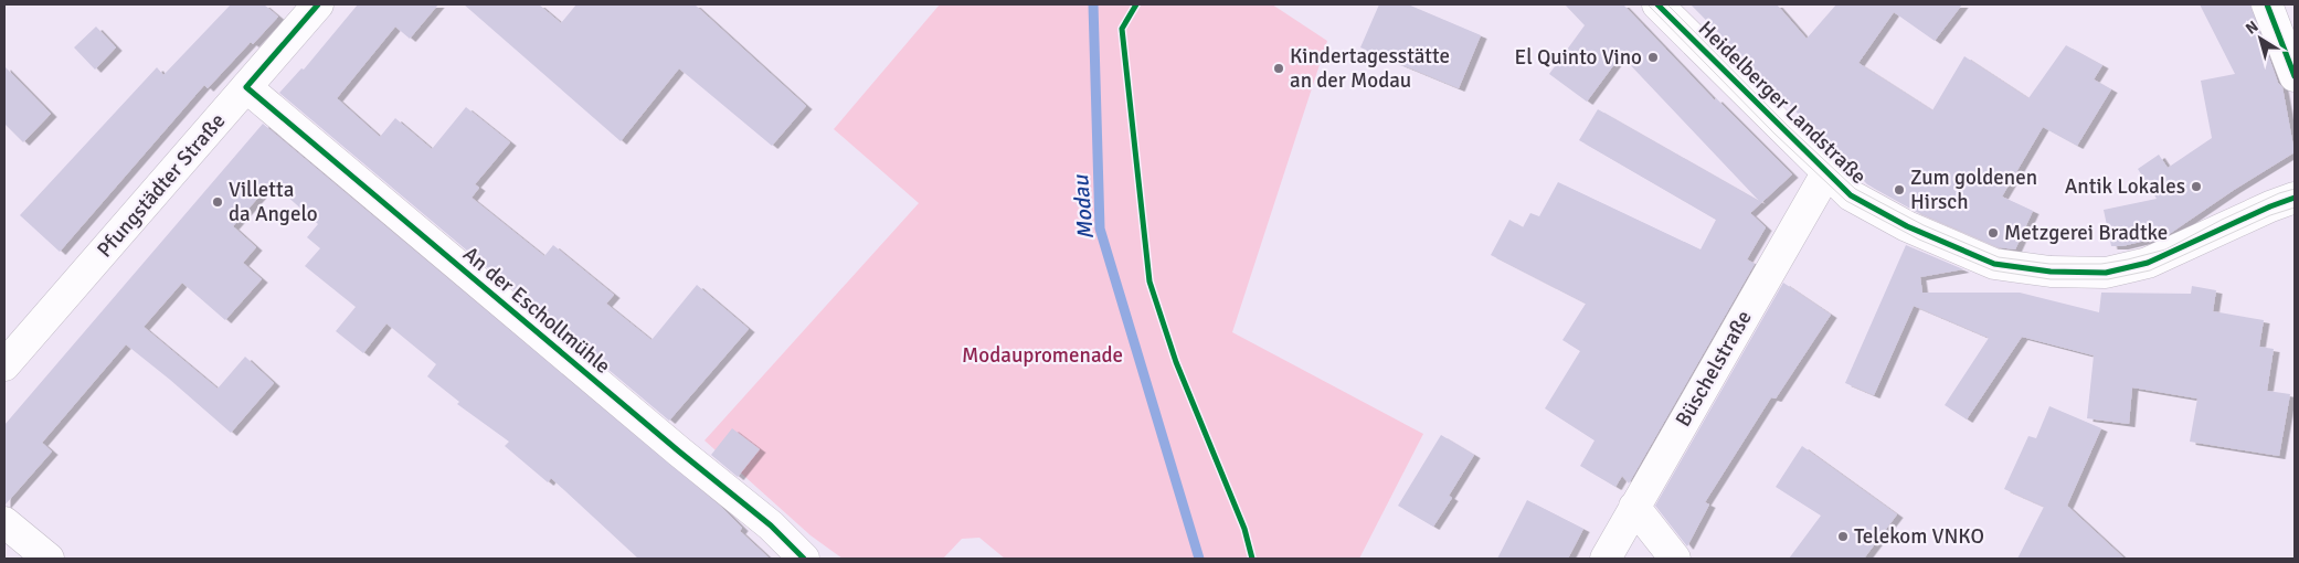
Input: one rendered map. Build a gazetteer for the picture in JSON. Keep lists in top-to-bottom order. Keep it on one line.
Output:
{"streets":{"street":["Heidelberger Landstraße","Pfungstädter Straße","An der Eschollmühle","Büschelstraße"]},"crossings":[["Heidelberger Landstraße","Büschelstraße"],["Pfungstädter Straße","An der Eschollmühle"]],"water":["Modau"],"parks":["Modaupromenade"],"places":["El Quinto Vino","Kindertagesstätte an der Modau","Antik Lokales","Zum goldenen Hirsch","Villetta da Angelo","Metzgerei Bradtke","Telekom VNKO"],"north":"top left"}
